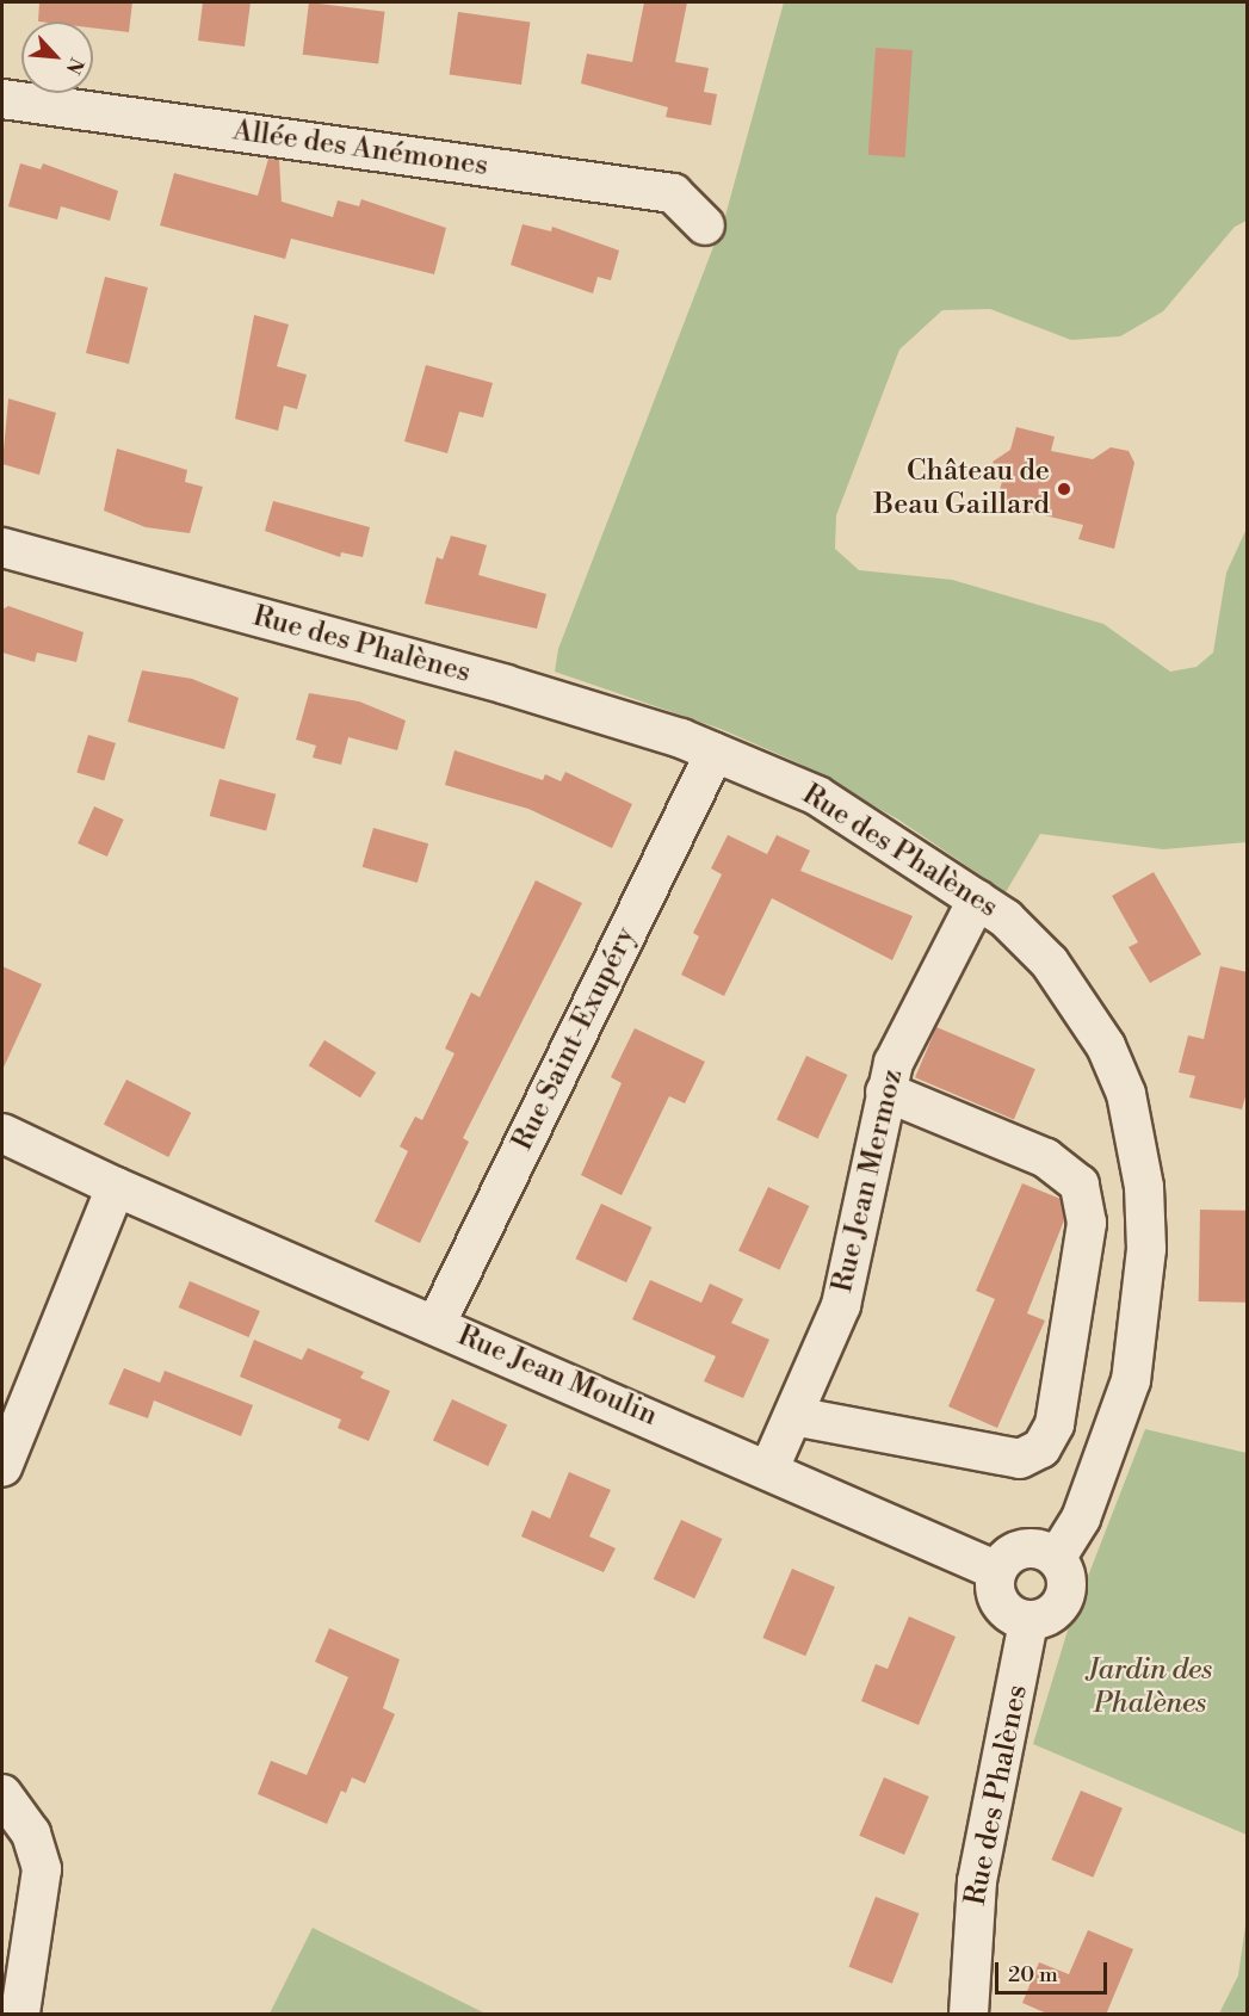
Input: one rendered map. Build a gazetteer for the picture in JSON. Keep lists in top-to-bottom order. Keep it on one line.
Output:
{"streets":{"street":["Allée des Anémones","Rue des Phalènes","Rue Saint-Exupéry","Rue Jean Mermoz","Rue Jean Moulin"]},"crossings":[["Rue des Phalènes","Rue Saint-Exupéry"],["Rue des Phalènes","Rue Jean Mermoz"],["Rue des Phalènes","Rue Jean Moulin"],["Rue Saint-Exupéry","Rue Jean Moulin"],["Rue Jean Mermoz","Rue Jean Moulin"]],"parks":["Jardin des Phalènes"],"places":["Château de Beau Gaillard"],"scale_bar":"20 m","north":"bottom right"}
